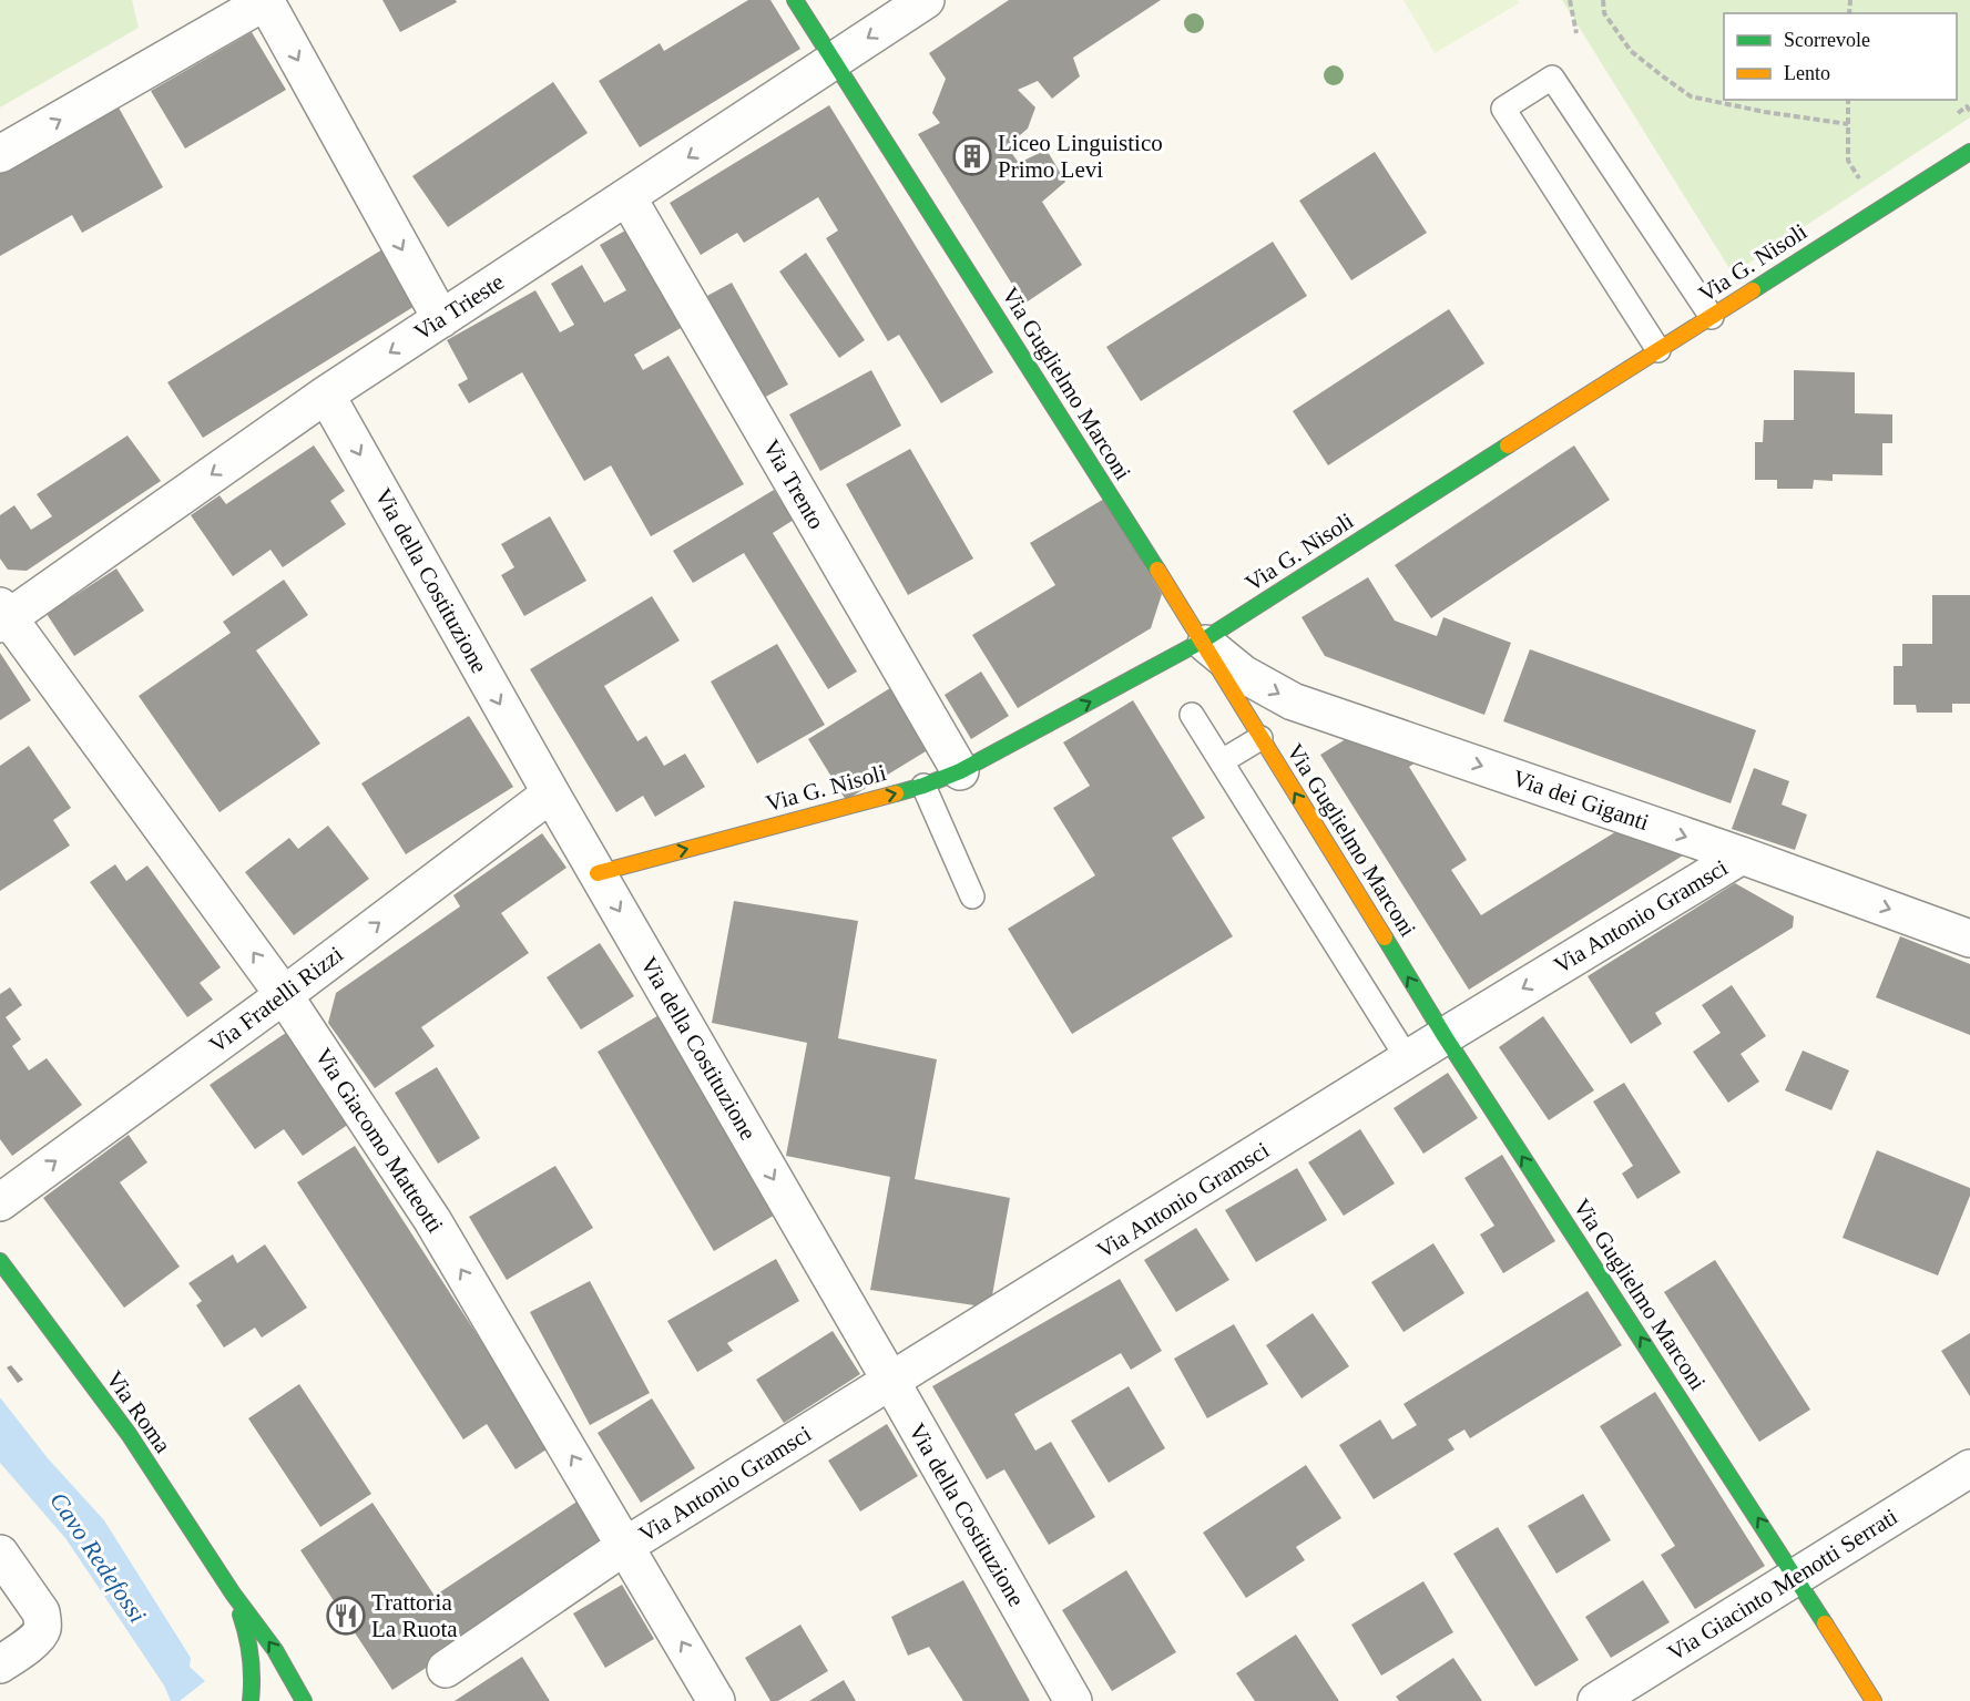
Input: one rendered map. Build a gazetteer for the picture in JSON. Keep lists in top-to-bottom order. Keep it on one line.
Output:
{"streets":{"street":["Via G. Nisoli","Via Trieste","Via Guglielmo Marconi","Via Trento","Via della Costituzione","Via dei Giganti","Via Antonio Gramsci","Via Fratelli Rizzi","Via Giacomo Matteotti","Via Roma","Via Giacinto Menotti Serrati"]},"crossings":[["Via G. Nisoli","Via Guglielmo Marconi"],["Via G. Nisoli","Via Trento"],["Via G. Nisoli","Via della Costituzione"],["Via G. Nisoli","Via dei Giganti"],["Via Trieste","Via Guglielmo Marconi"],["Via Trieste","Via Trento"],["Via Trieste","Via della Costituzione"],["Via Trieste","Via Giacomo Matteotti"],["Via Guglielmo Marconi","Via dei Giganti"],["Via Guglielmo Marconi","Via Antonio Gramsci"],["Via Guglielmo Marconi","Via Giacinto Menotti Serrati"],["Via della Costituzione","Via Antonio Gramsci"],["Via della Costituzione","Via Fratelli Rizzi"],["Via dei Giganti","Via Antonio Gramsci"],["Via Antonio Gramsci","Via Giacomo Matteotti"],["Via Fratelli Rizzi","Via Giacomo Matteotti"]],"one_way":["Via G. Nisoli","Via Trieste","Via Guglielmo Marconi","Via della Costituzione","Via dei Giganti","Via Fratelli Rizzi","Via Giacomo Matteotti"],"water":["Cavo Redefossi"],"places":{"building":["Liceo Linguistico Primo Levi"],"restaurant":["Trattoria La Ruota"]},"legend":["Scorrevole","Lento"]}
